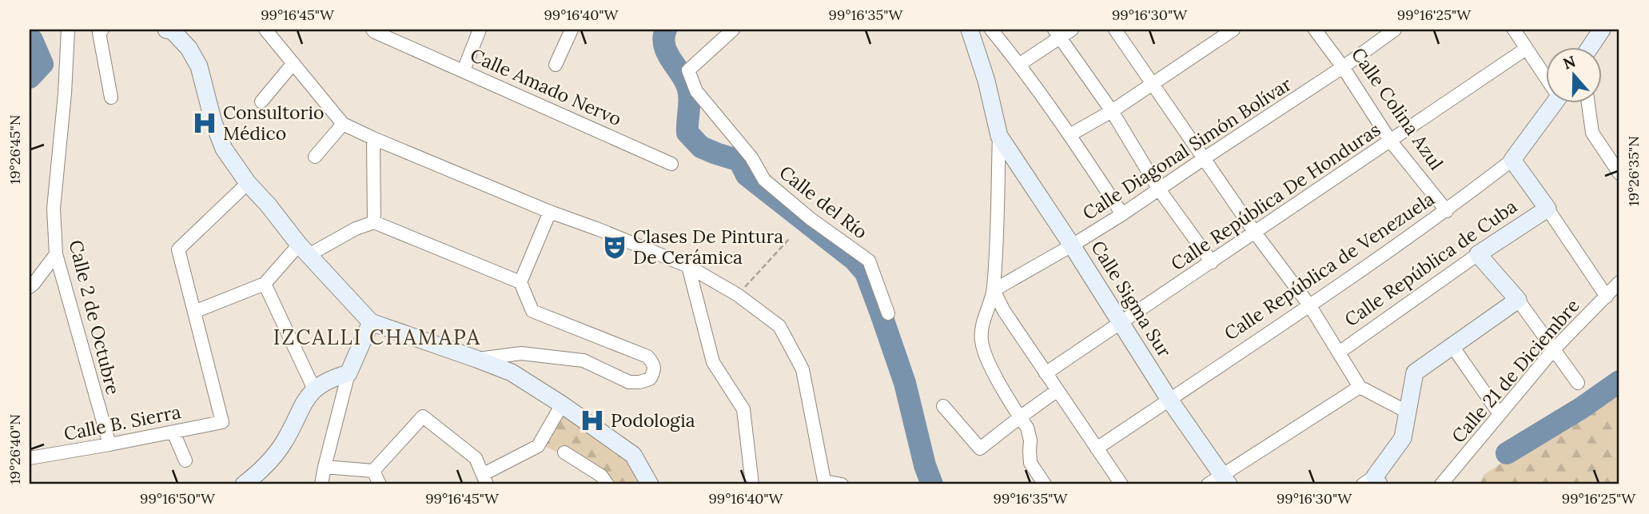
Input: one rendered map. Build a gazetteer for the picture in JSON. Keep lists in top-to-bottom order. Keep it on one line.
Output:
{"streets":{"main road":["Calle República de Cuba","Calle República de Venezuela","Calle Sigma Sur"],"street":["Calle Amado Nervo","Calle Colina Azul","Calle Diagonal Simón Bolívar","Calle República De Honduras","Calle del Río","Calle 2 de Octubre","Calle 21 de Diciembre","Calle B. Sierra"]},"crossings":[["Calle Colina Azul","Calle Diagonal Simón Bolívar"],["Calle Colina Azul","Calle República De Honduras"],["Calle Colina Azul","Calle República de Venezuela"],["Calle Diagonal Simón Bolívar","Calle Sigma Sur"],["Calle República De Honduras","Calle Sigma Sur"],["Calle República de Venezuela","Calle Sigma Sur"],["Calle 2 de Octubre","Calle B. Sierra"]],"districts":["IZCALLI CHAMAPA"],"places":{"hospital":["Consultorio Médico","Podologia"],"theatre":["Clases De Pintura De Cerámica"]},"north":"top","coordinates":["99°16'45\"W","99°16'40\"W","99°16'35\"W","99°16'30\"W","99°16'25\"W","19°26'45\"N","19°26'35\"N","19°26'40\"N","99°16'50\"W"]}
